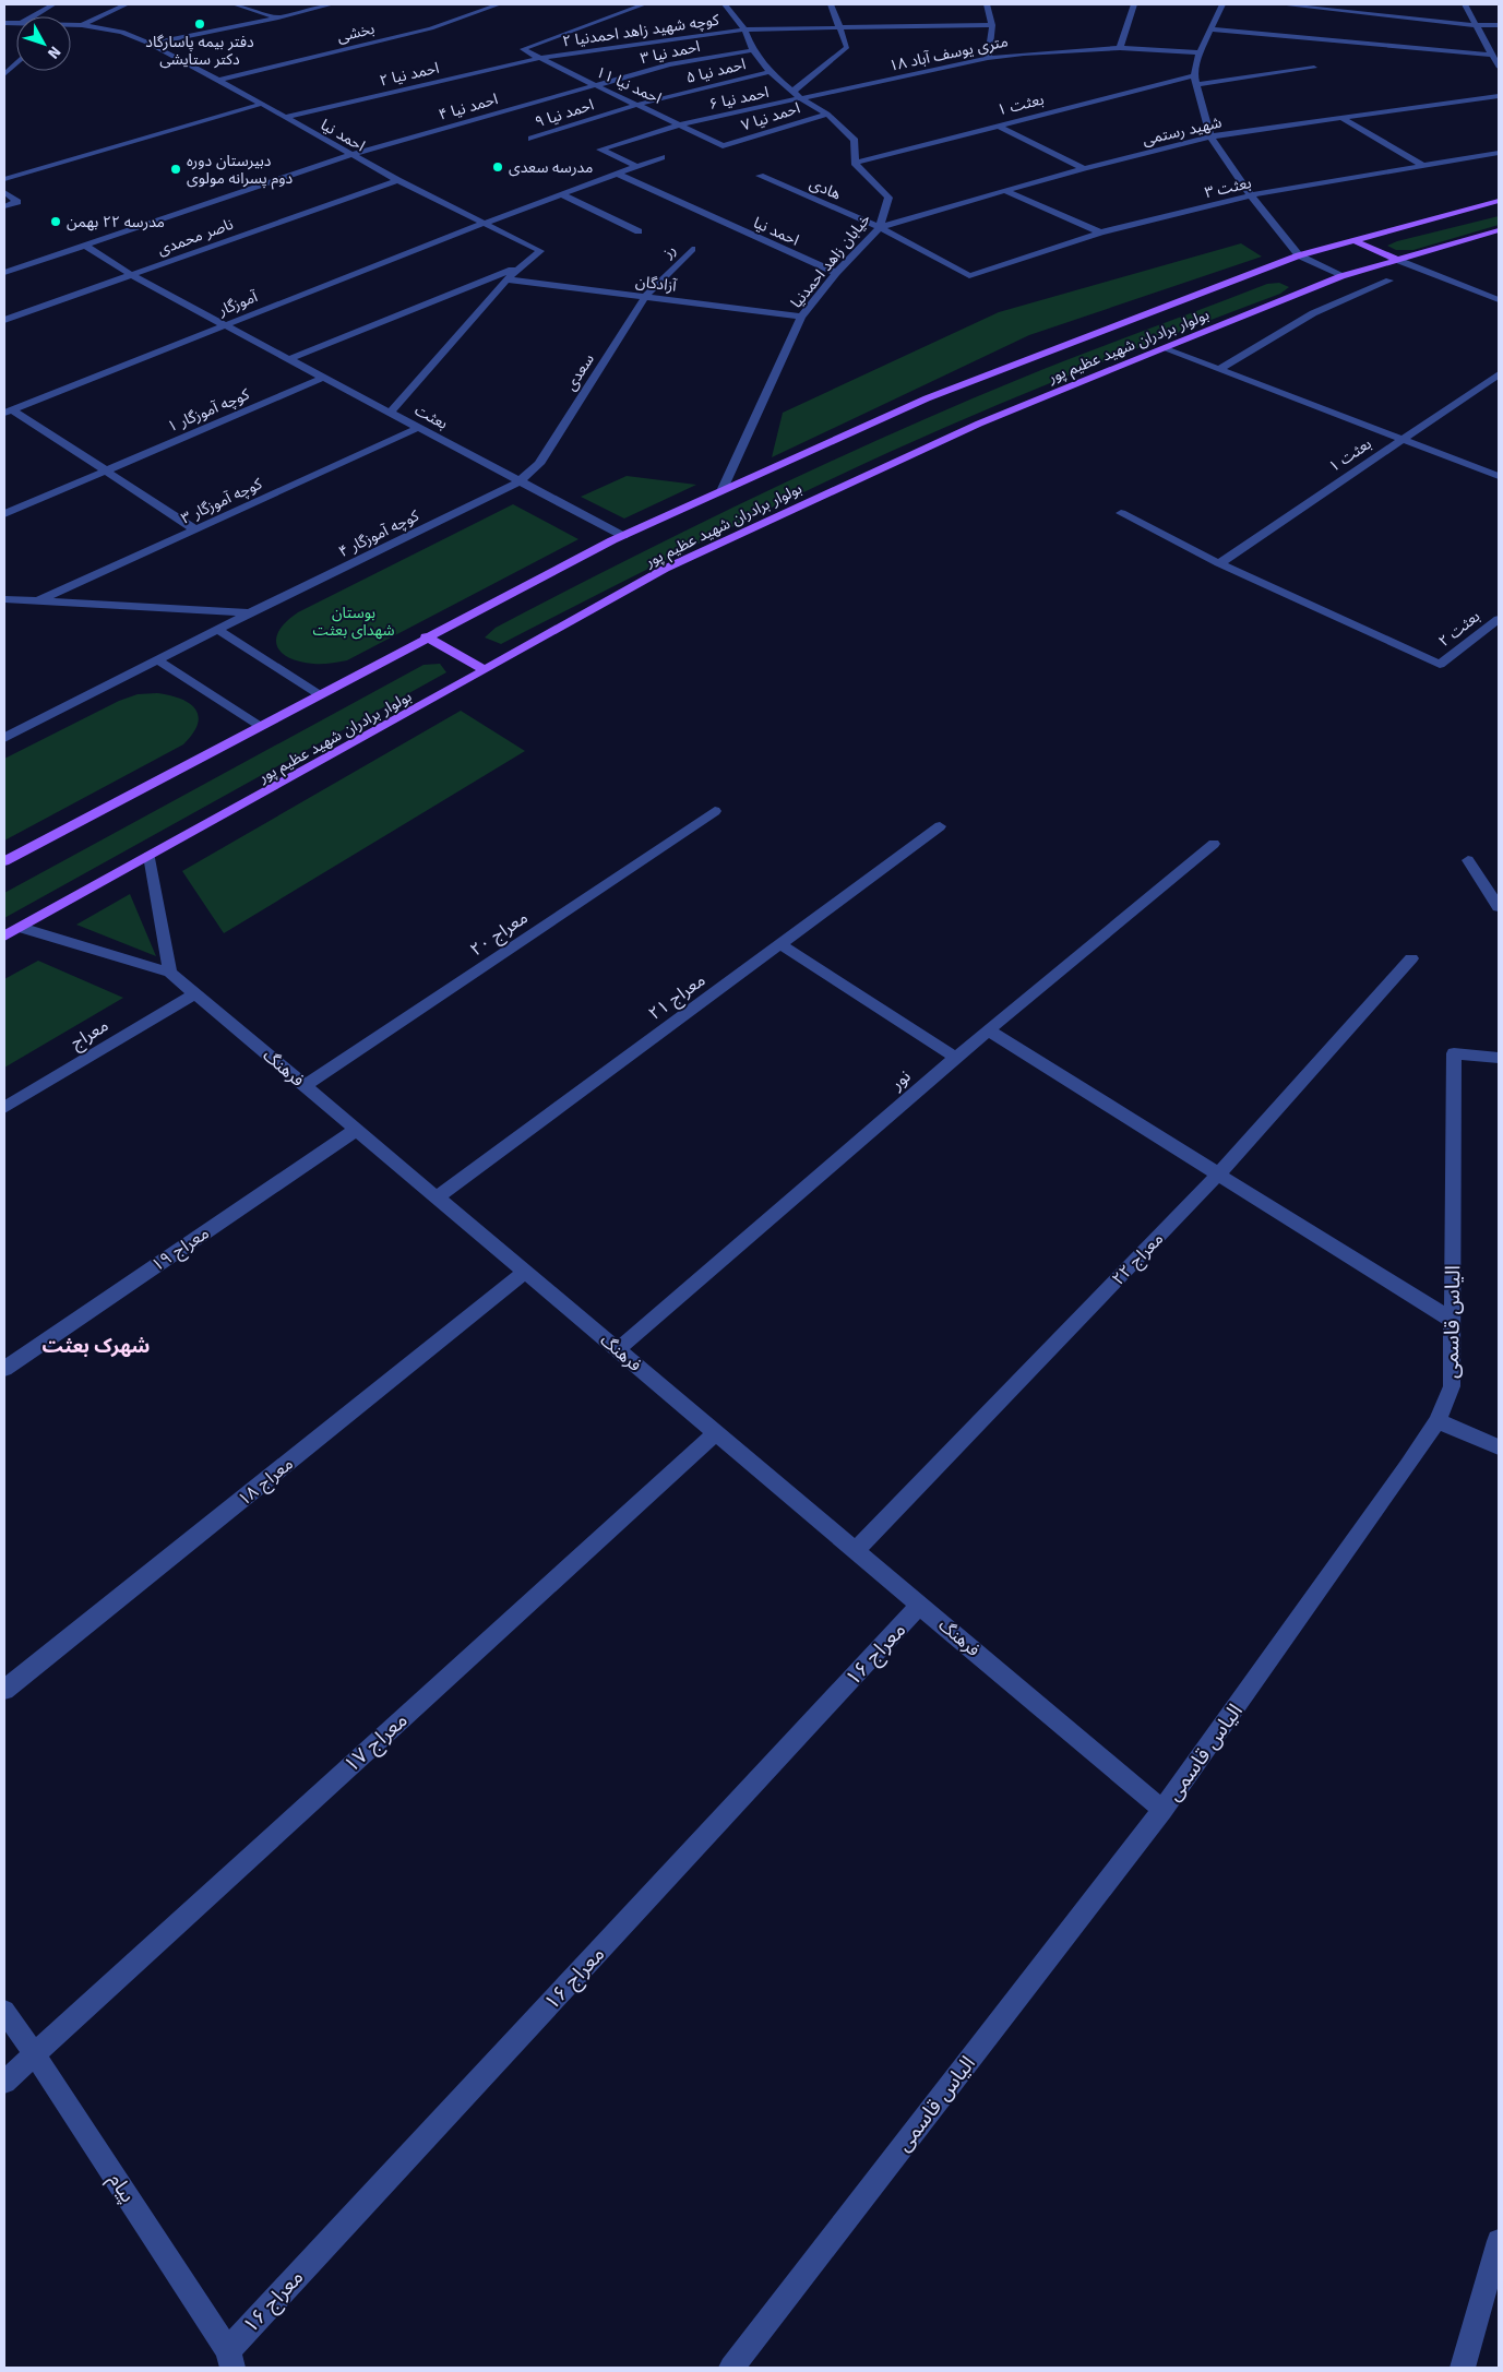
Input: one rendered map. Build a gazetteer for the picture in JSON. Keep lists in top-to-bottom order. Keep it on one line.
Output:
{"streets":{"main road":["بولوار برادران شهید عظیم‌ پور"],"street":["کوچه شهید زاهد احمدنیا ۲","بخشی","احمد نیا ۳","۱۸ متری یوسف آباد","احمد نیا ۵","احمد نیا ۲","احمد نیا ۱۱","احمد نیا ۶","بعثت ۱","احمد نیا ۴","احمد نیا ۹","احمد نیا ۷","شهید رستمی","احمد نیا","بعثت ۳","هادی","ناصر محمدی","رز","خیابان زاهد احمدنیا","آزادگان","آموزگار","سعدی","کوچه آموزگار ۱","بعثت","کوچه آموزگار ۳","کوچه آموزگار ۴","بعثت ۲","معراج ۲۰","معراج ۲۱","معراج","فرهنگ","نور","معراج ۱۹","معراج ۲۲","الیاس قاسمی","معراج ۱۸","معراج ۱۶","معراج ۱۷","پیام"]},"crossings":[["کوچه شهید زاهد احمدنیا ۲","احمد نیا ۲"],["کوچه شهید زاهد احمدنیا ۲","احمد نیا ۱۱"],["بخشی","احمد نیا"],["احمد نیا ۳","احمد نیا ۱۱"],["احمد نیا ۳","احمد نیا ۴"],["۱۸ متری یوسف آباد","احمد نیا ۶"],["احمد نیا ۵","احمد نیا ۱۱"],["احمد نیا ۵","احمد نیا ۹"],["احمد نیا ۲","احمد نیا ۱۱"],["احمد نیا ۲","احمد نیا"],["احمد نیا ۱۱","احمد نیا ۶"],["احمد نیا ۱۱","احمد نیا ۴"],["احمد نیا ۱۱","احمد نیا ۹"],["احمد نیا ۱۱","احمد نیا ۷"],["بعثت ۱","خیابان زاهد احمدنیا"],["بعثت ۱","بعثت ۲"],["احمد نیا ۴","احمد نیا"],["احمد نیا ۴","بعثت"],["شهید رستمی","هادی"],["شهید رستمی","خیابان زاهد احمدنیا"],["احمد نیا","ناصر محمدی"],["احمد نیا","خیابان زاهد احمدنیا"],["احمد نیا","آموزگار"],["بعثت ۳","هادی"],["هادی","خیابان زاهد احمدنیا"],["ناصر محمدی","بعثت"],["رز","آزادگان"],["رز","سعدی"],["خیابان زاهد احمدنیا","آزادگان"],["خیابان زاهد احمدنیا","بولوار برادران شهید عظیم‌ پور"],["آزادگان","سعدی"],["آموزگار","بعثت"],["بولوار برادران شهید عظیم‌ پور","بعثت"],["سعدی","بعثت"],["سعدی","کوچه آموزگار ۴"],["کوچه آموزگار ۱","بعثت"],["بعثت","کوچه آموزگار ۳"],["بعثت","کوچه آموزگار ۴"],["معراج ۲۰","فرهنگ"],["معراج ۲۱","فرهنگ"],["معراج","فرهنگ"],["فرهنگ","نور"],["فرهنگ","معراج ۱۹"],["فرهنگ","معراج ۲۲"],["فرهنگ","الیاس قاسمی"],["فرهنگ","معراج ۱۸"],["فرهنگ","معراج ۱۶"],["فرهنگ","معراج ۱۷"],["معراج ۱۶","پیام"],["معراج ۱۷","پیام"]],"districts":["شهرک بعثت"],"parks":["بوستان شهدای بعثت"],"places":["دفتر بیمه پاسارگاد دکتر ستایشی","مدرسه سعدی","دبیرستان دوره دوم پسرانه مولوی","مدرسه ۲۲ بهمن"],"north":"bottom right"}
